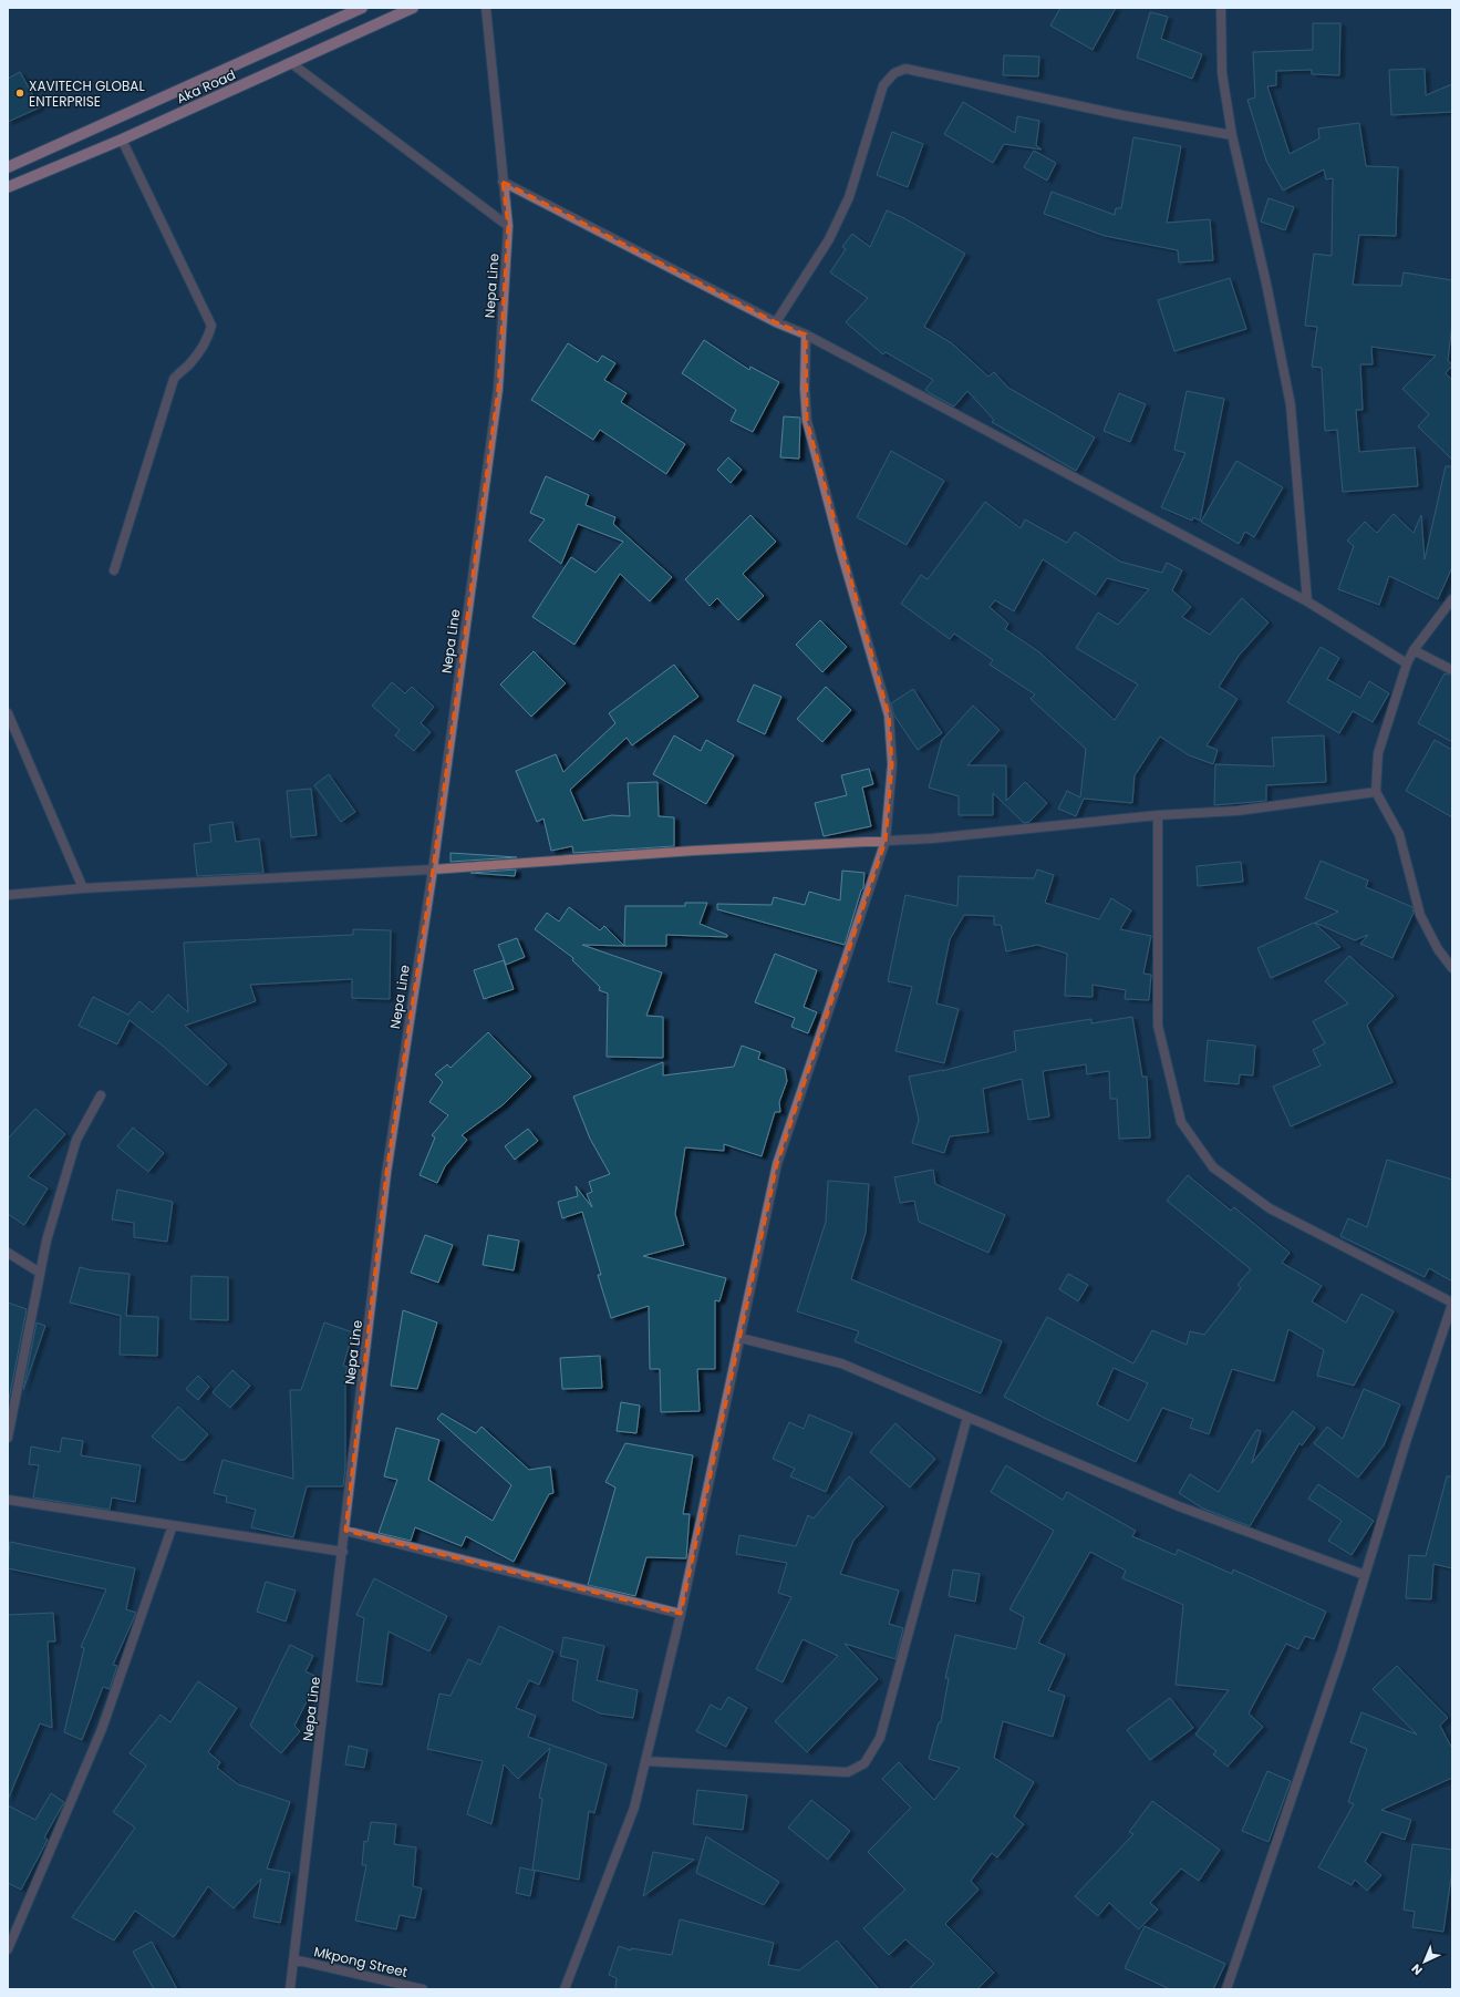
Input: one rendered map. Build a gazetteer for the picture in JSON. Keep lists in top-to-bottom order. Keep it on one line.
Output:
{"streets":{"main road":["Aka Road"],"street":["Nepa Line","Mkpong Street"]},"crossings":[["Nepa Line","Mkpong Street"]],"places":["XAVITECH GLOBAL ENTERPRISE"],"north":"bottom left"}
